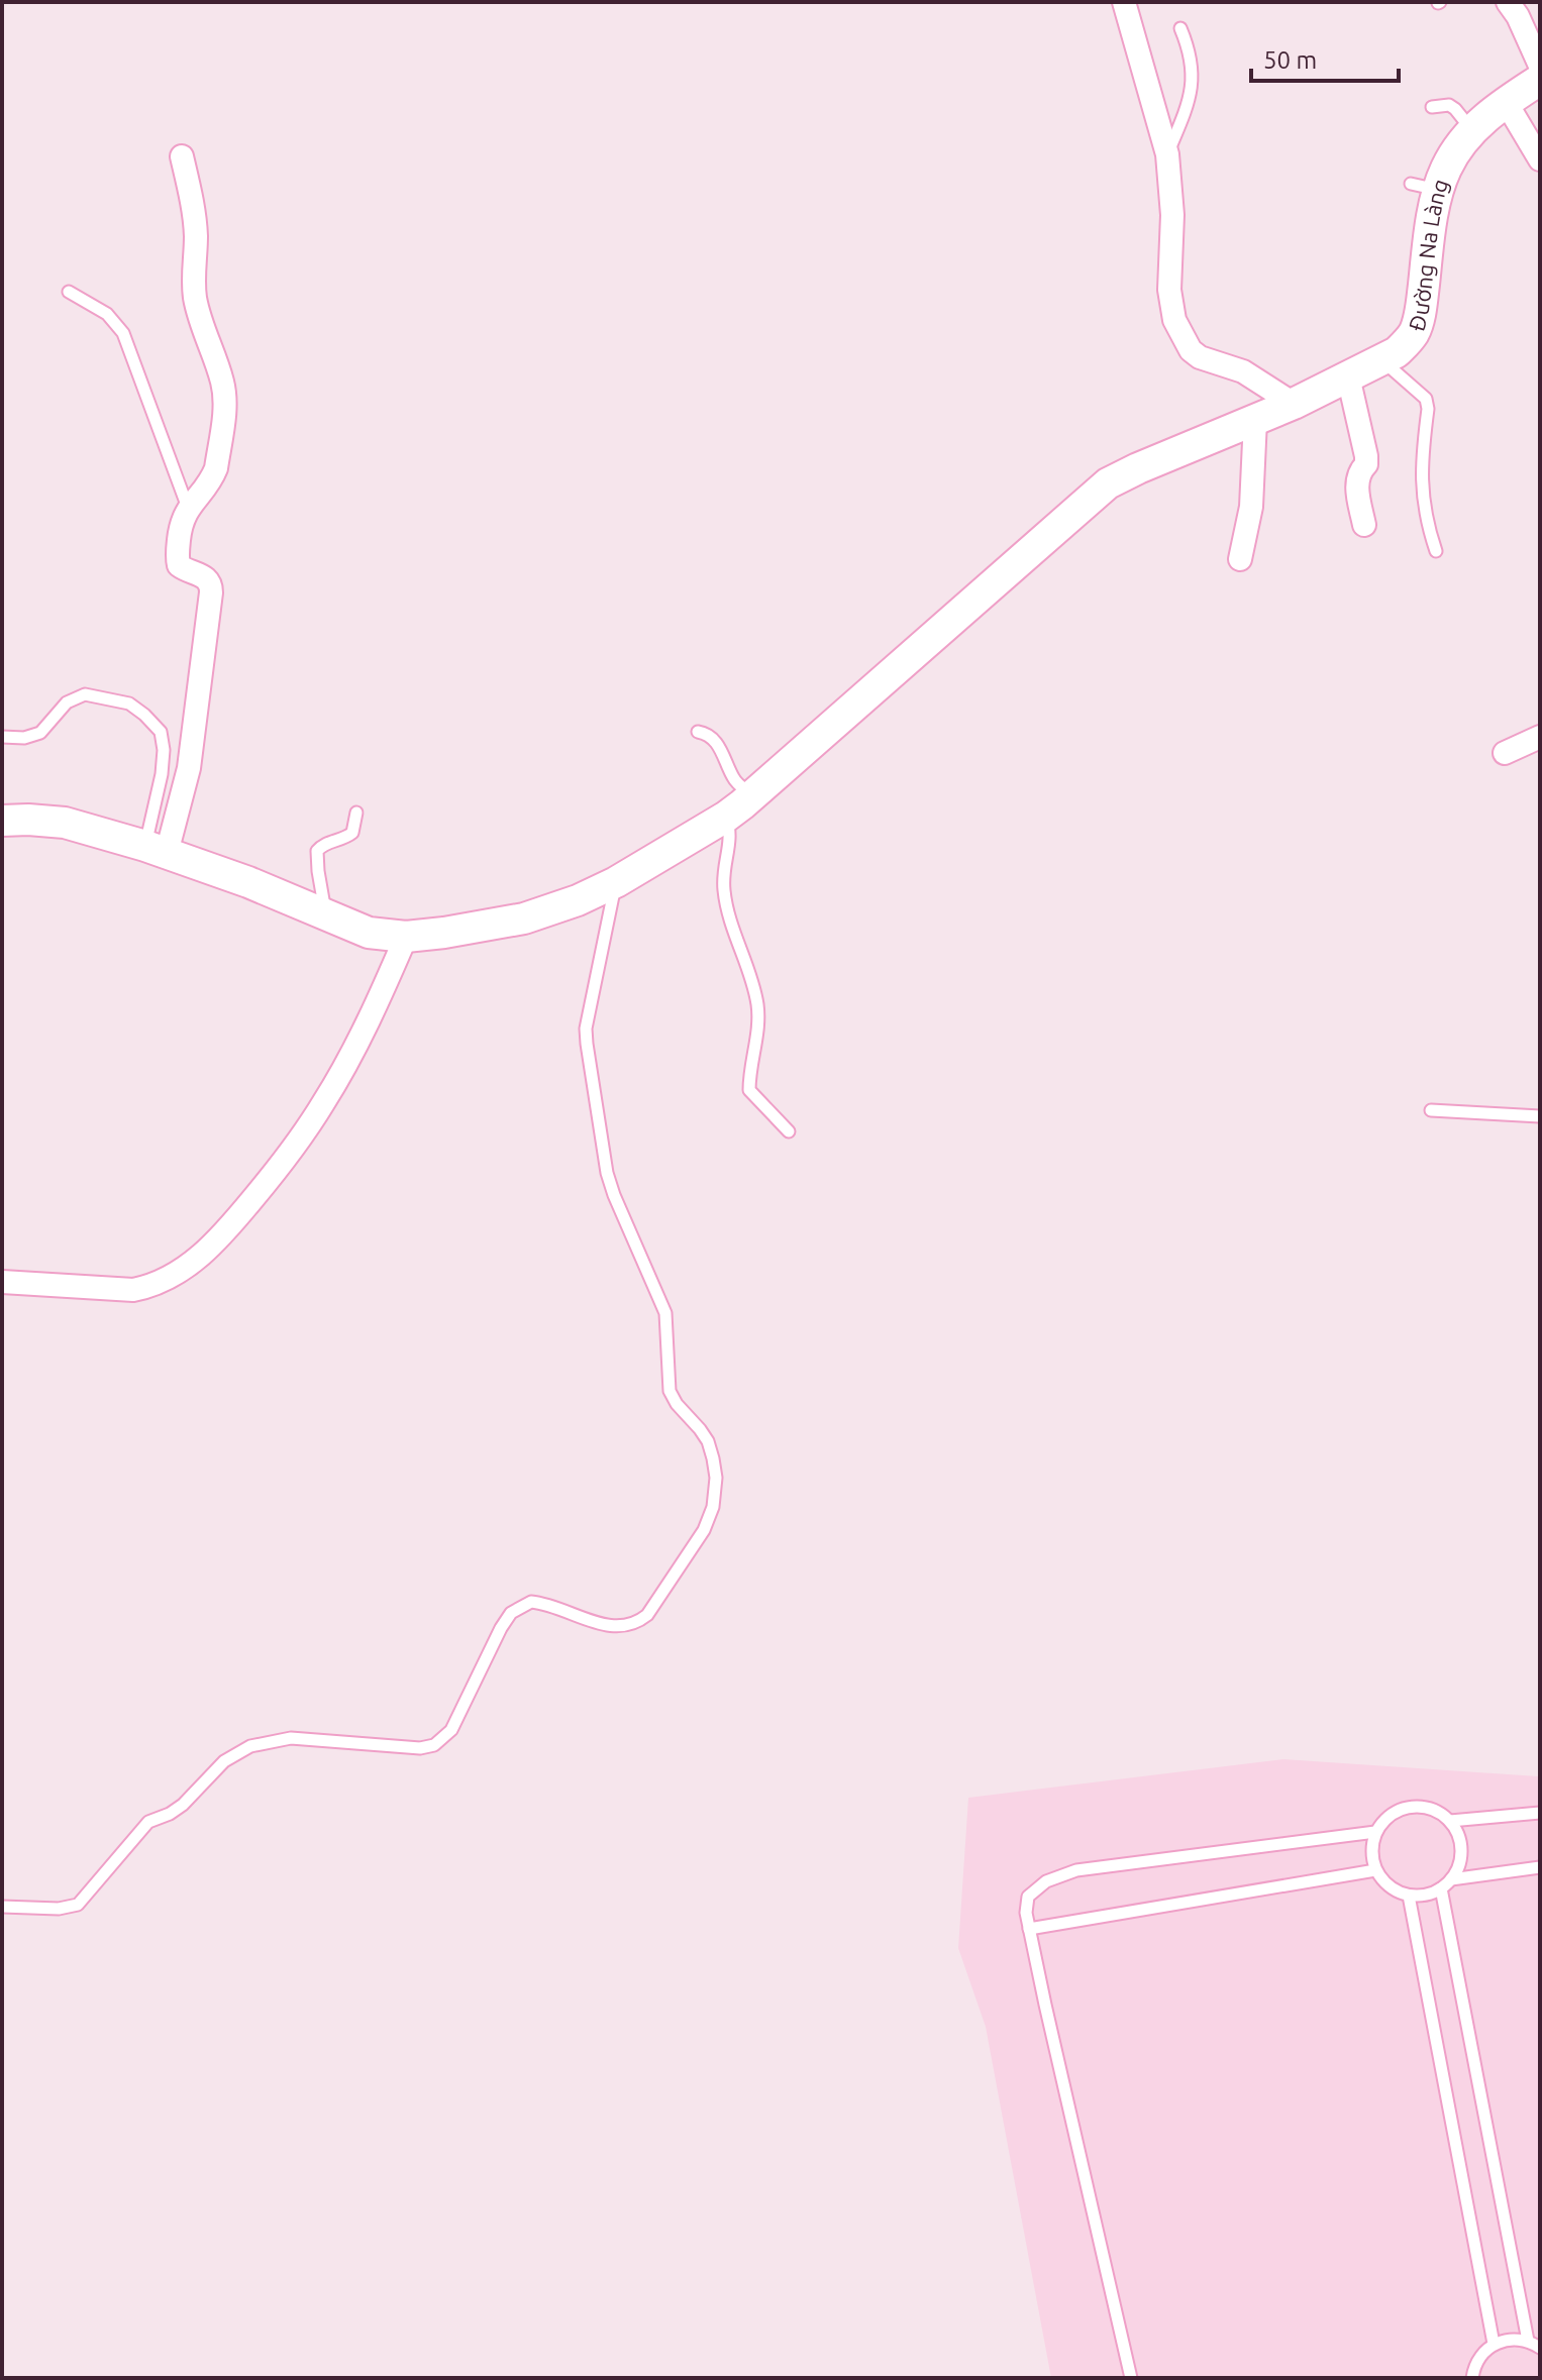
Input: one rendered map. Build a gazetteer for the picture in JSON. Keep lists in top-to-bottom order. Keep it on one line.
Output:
{"streets":{"main road":["Đường Na Làng"]},"scale_bar":"50 m"}
